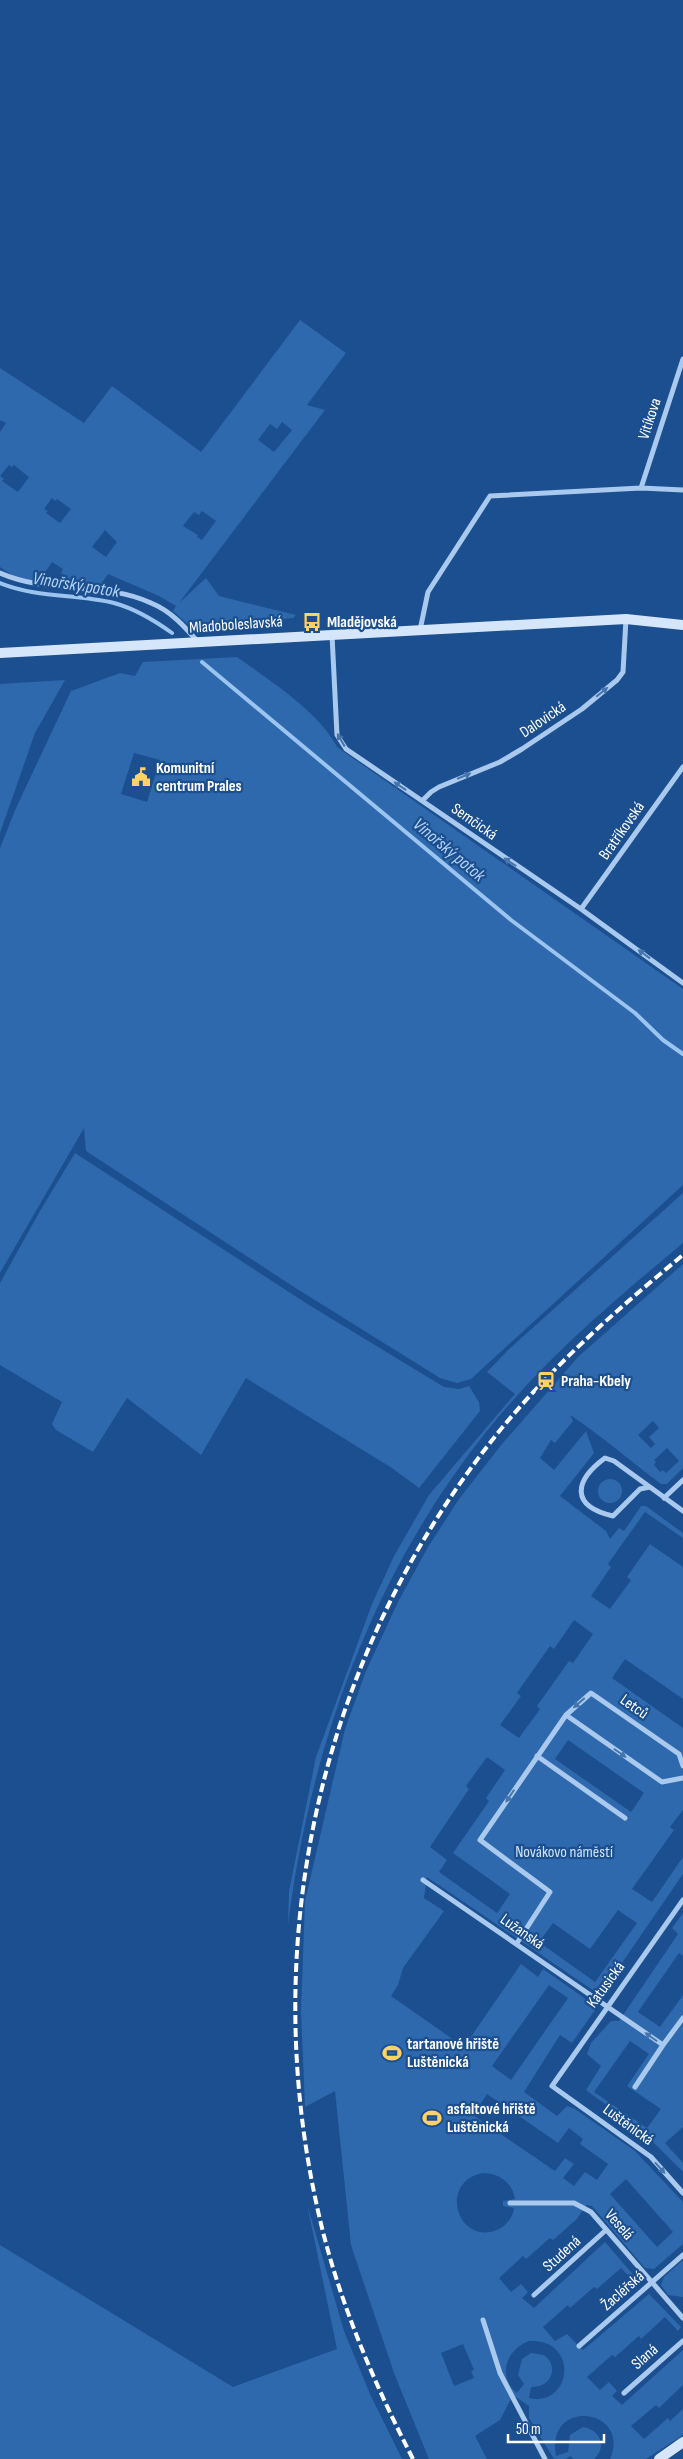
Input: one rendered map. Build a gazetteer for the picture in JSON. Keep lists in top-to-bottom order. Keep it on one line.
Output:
{"streets":{"main road":["Mladoboleslavská"],"street":["Vitíkova","Dalovická","Semčická","Bratříkovská","Letců","Lužanská","Katusická","Luštěnická","Veselá","Studená","Žacléřská","Slaná"]},"crossings":[["Mladoboleslavská","Dalovická"],["Mladoboleslavská","Semčická"],["Dalovická","Semčická"],["Semčická","Bratříkovská"],["Lužanská","Katusická"],["Katusická","Luštěnická"],["Veselá","Studená"],["Veselá","Žacléřská"]],"one_way":["Dalovická","Semčická","Luštěnická"],"water":["Vinořský potok"],"parks":["Novákovo náměstí"],"places":{"bus stop":["Mladějovská"],"public building":["Komunitní centrum Prales"],"station":["Praha-Kbely"],"sports":["tartanové hřiště Luštěnická","asfaltové hřiště Luštěnická"]},"scale_bar":"50 m"}
